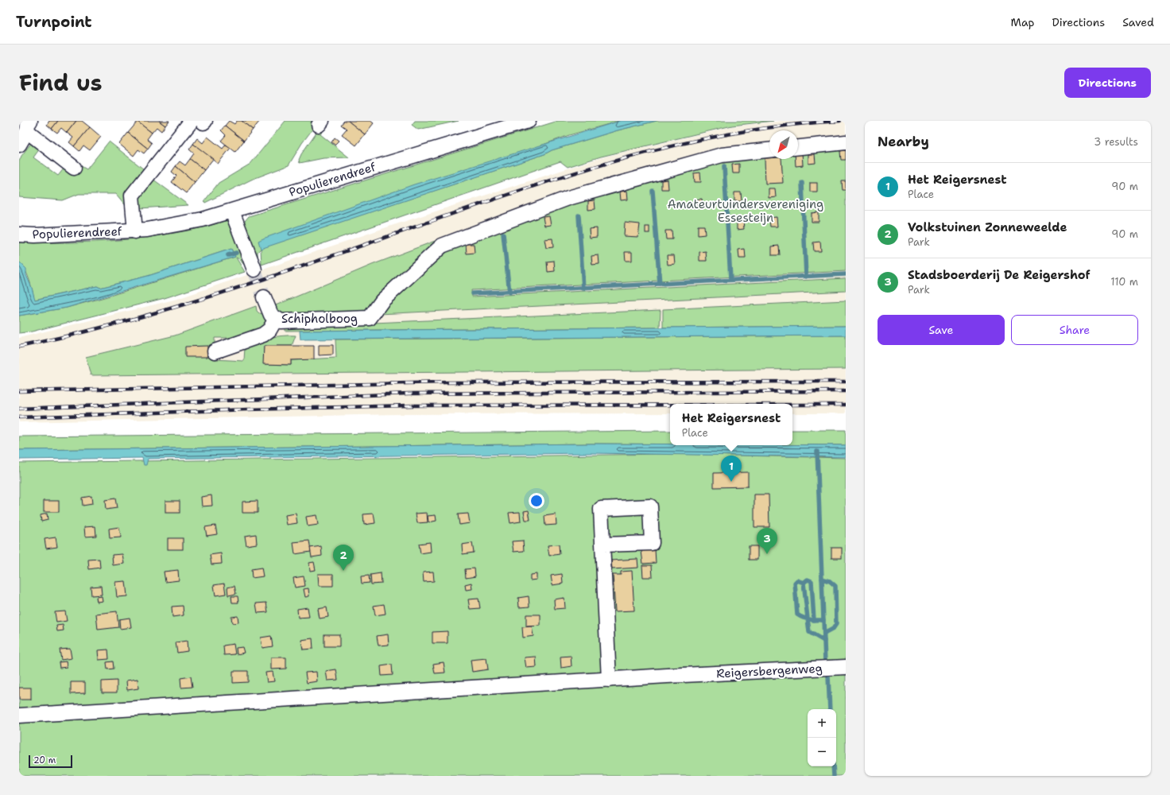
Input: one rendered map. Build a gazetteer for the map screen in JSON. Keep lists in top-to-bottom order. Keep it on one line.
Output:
{"streets":{"street":["Populierendreef","Schipholboog","Reigersbergenweg"]},"parks":["Amateurtuindersvereniging Essesteijn"],"scale_bar":"20 m","north":"bottom left","page":{"header":"Turnpoint","nav":["Map","Directions","Saved"],"title":"Find us","buttons":["Directions",["Save","Share"]],"heading":["Nearby","3 results"],"list":[{"mark":"1","name":"Het Reigersnest","note":"Place","value":"90 m"},{"mark":"2","name":"Volkstuinen Zonneweelde","note":"Park","value":"90 m"},{"mark":"3","name":"Stadsboerderij De Reigershof","note":"Park","value":"110 m"}],"popup":["Het Reigersnest","Place"],"pins":["1","3","2"],"map_buttons":["+","−"],"scale":"20 m"}}
